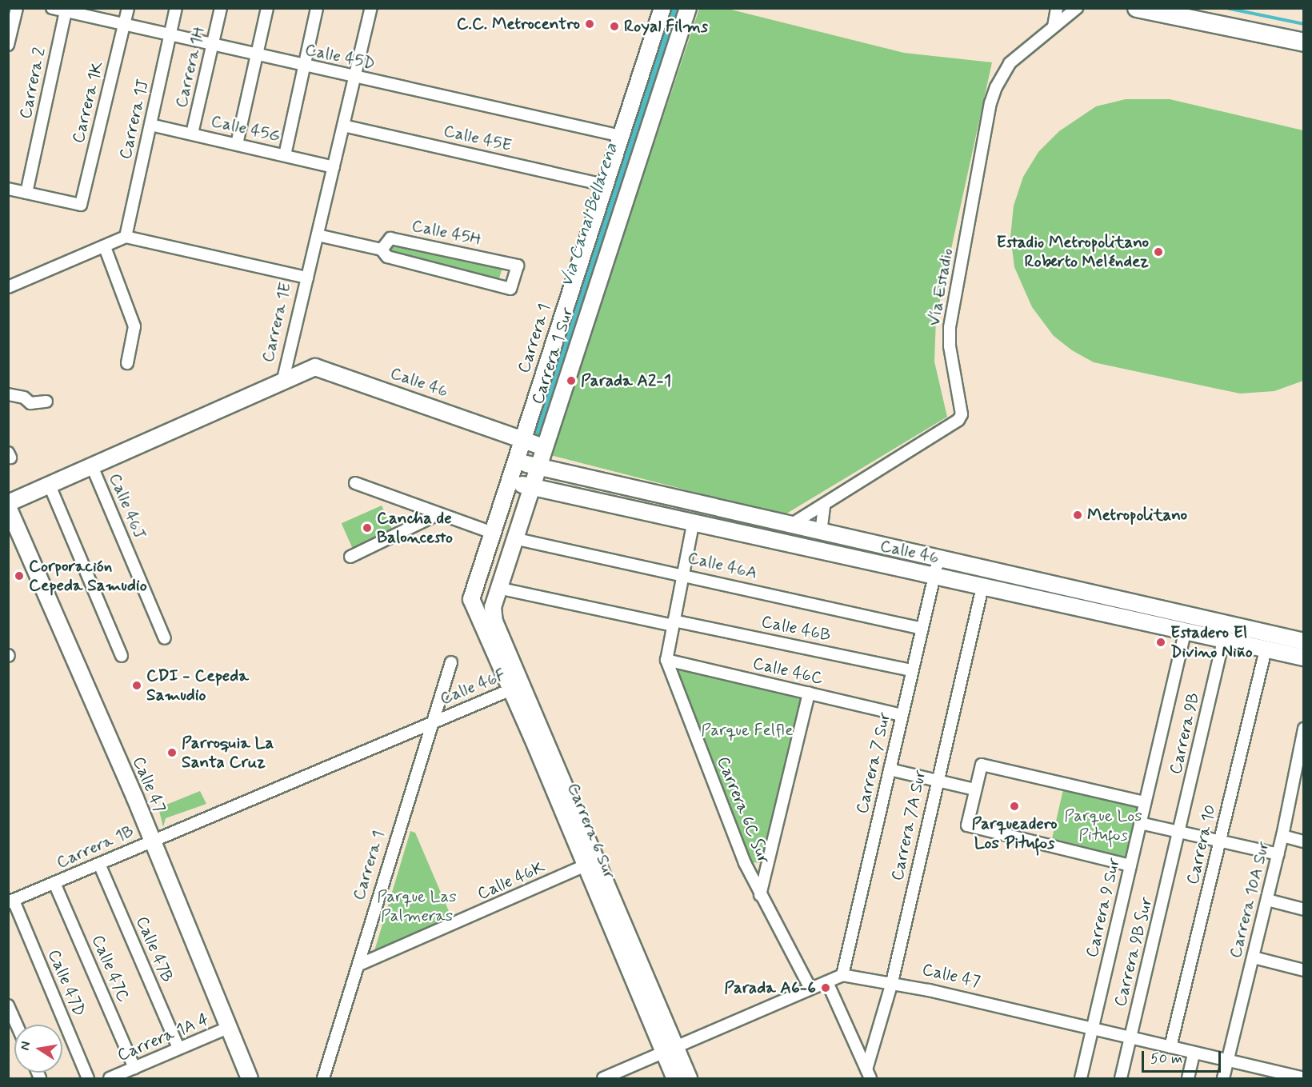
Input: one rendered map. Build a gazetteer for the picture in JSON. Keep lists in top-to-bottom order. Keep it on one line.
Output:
{"streets":{"street":["Calle 45D","Carrera 1H","Carrera 2","Carrera 1K","Carrera 1J","Calle 45G","Calle 45E","Calle 45H","Vía Estadio","Carrera 1E","Carrera 1","Carrera 1 Sur","Calle 46","Calle 46J","Calle 46A","Calle 46B","Calle 46C","Calle 46F","Carrera 9B","Carrera 7 Sur","Calle 47","Carrera 6C Sur","Carrera 7A Sur","Carrera 6 Sur","Carrera 10","Carrera 1B","Calle 46K","Carrera 10A Sur","Carrera 9 Sur","Calle 47B","Carrera 9B Sur","Calle 47C","Calle 47D","Carrera 1A 4"]},"crossings":[["Calle 45D","Carrera 1H"],["Calle 45D","Carrera 2"],["Calle 45D","Carrera 1K"],["Calle 45D","Carrera 1J"],["Calle 45D","Carrera 1E"],["Calle 45D","Carrera 1"],["Carrera 1H","Calle 45G"],["Carrera 2","Carrera 1K"],["Carrera 1J","Calle 45G"],["Calle 45G","Carrera 1E"],["Calle 45E","Carrera 1E"],["Calle 45E","Carrera 1"],["Vía Estadio","Calle 46"],["Carrera 1E","Calle 46"],["Carrera 1E","Calle 46J"],["Carrera 1","Calle 46"],["Carrera 1","Calle 46F"],["Carrera 1","Carrera 6 Sur"],["Carrera 1","Carrera 1B"],["Carrera 1","Calle 46K"],["Carrera 1 Sur","Calle 46"],["Carrera 1 Sur","Calle 46A"],["Carrera 1 Sur","Calle 46B"],["Carrera 1 Sur","Carrera 6 Sur"],["Calle 46","Carrera 9B"],["Calle 46","Carrera 7 Sur"],["Calle 46","Carrera 7A Sur"],["Calle 46","Carrera 10"],["Calle 46","Carrera 9 Sur"],["Calle 46A","Carrera 7 Sur"],["Calle 46B","Carrera 7 Sur"],["Calle 46C","Carrera 7 Sur"],["Calle 46C","Carrera 6C Sur"],["Calle 46F","Carrera 6 Sur"],["Calle 46F","Carrera 1B"],["Carrera 9B","Carrera 9B Sur"],["Carrera 7 Sur","Calle 47"],["Calle 47","Carrera 7A Sur"],["Calle 47","Carrera 10"],["Calle 47","Carrera 1B"],["Calle 47","Carrera 10A Sur"],["Calle 47","Carrera 9 Sur"],["Calle 47","Carrera 9B Sur"],["Calle 47","Carrera 1A 4"],["Carrera 6 Sur","Calle 46K"],["Carrera 1B","Calle 47B"],["Carrera 1B","Calle 47C"],["Carrera 1B","Calle 47D"],["Calle 47B","Carrera 1A 4"],["Calle 47C","Carrera 1A 4"]],"water":["Via Canal Bellarena"],"parks":["Parque Felfle","Parque Los Pitufos","Parque Las Palmeras"],"places":["C.C. Metrocentro","Royal Films","Estadio Metropolitano Roberto Meléndez","Parada A2-1","Metropolitano","Cancha de Baloncesto","Corporación Cepeda Samudio","Estadero El Divino Niño","CDI - Cepeda Samudio","Parroquia La Santa Cruz","Parqueadero Los Pitufos","Parada A6-6"],"scale_bar":"50 m","north":"left"}
